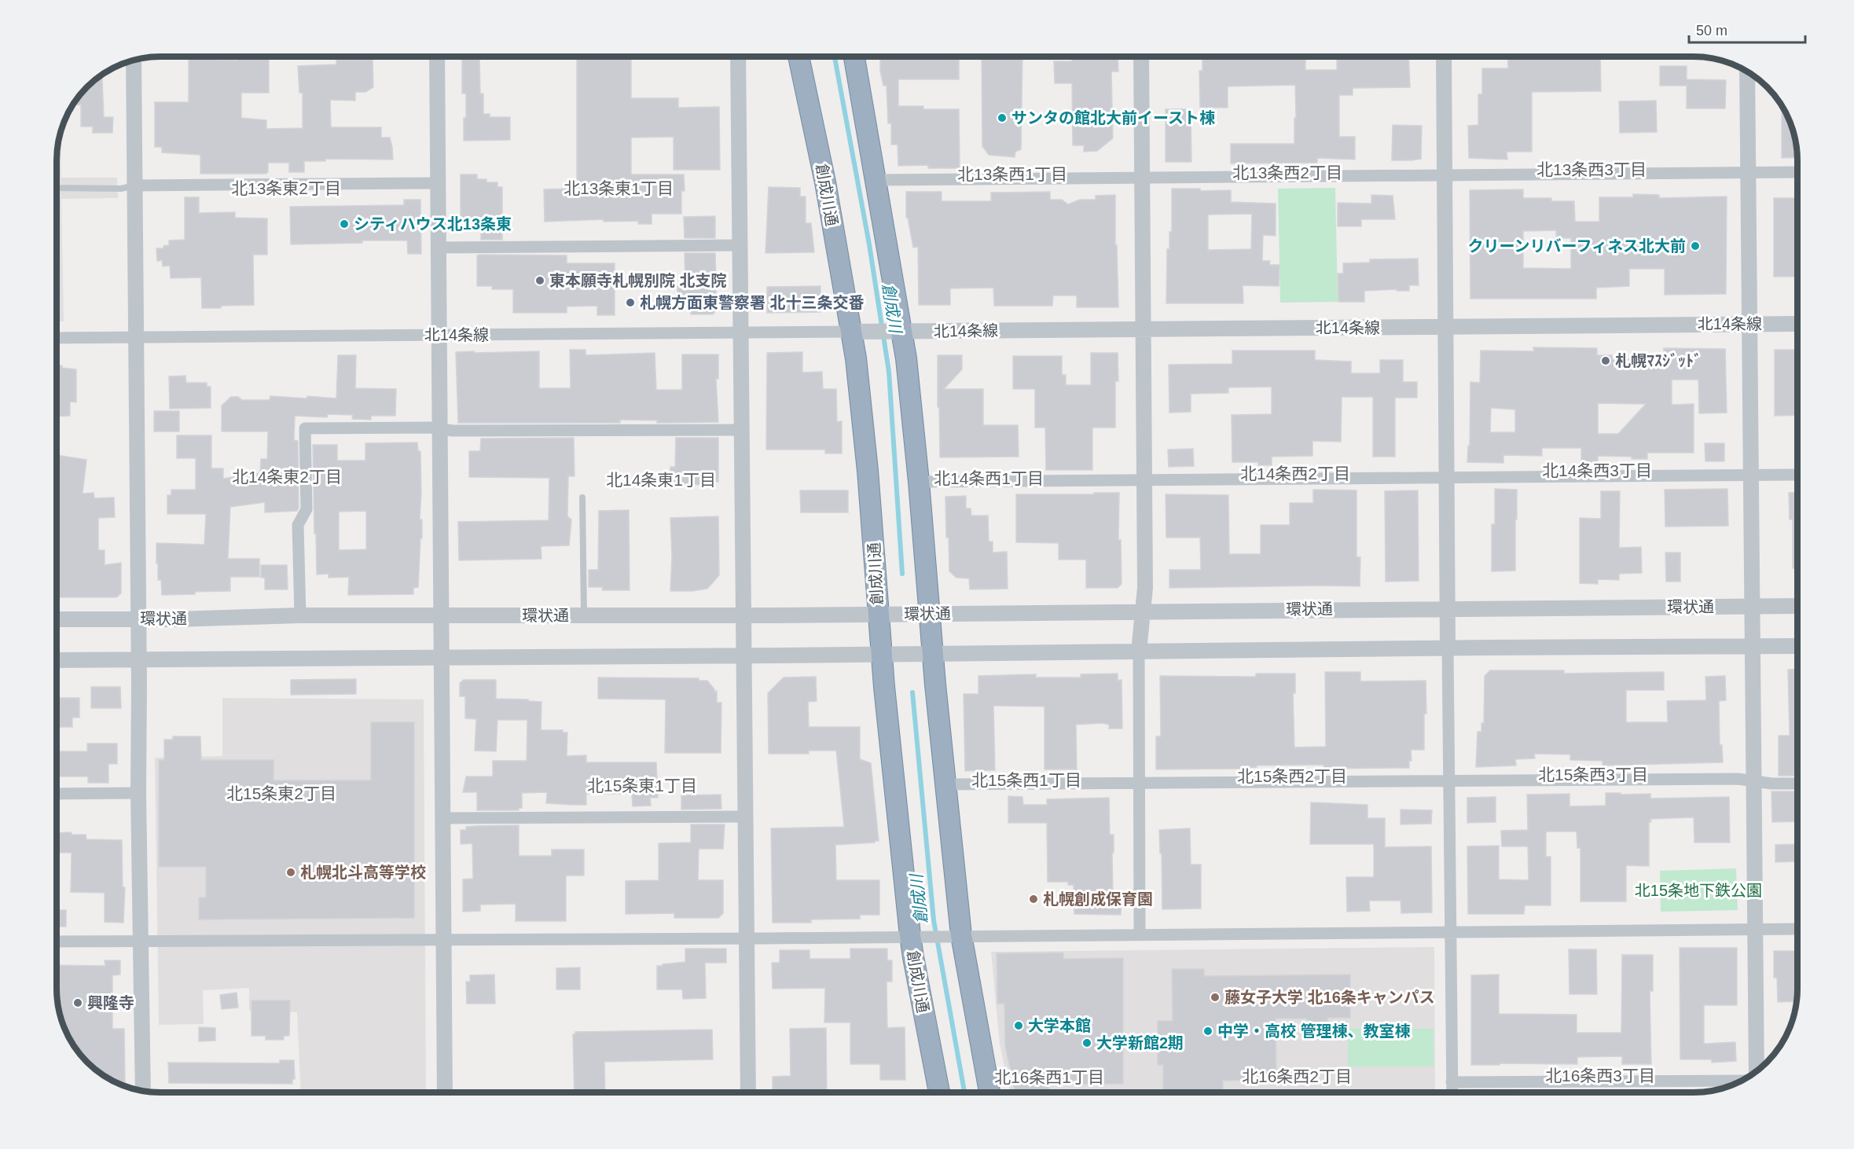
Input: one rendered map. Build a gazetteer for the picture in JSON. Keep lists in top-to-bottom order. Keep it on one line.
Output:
{"streets":{"highway":["創成川通"],"street":["北14条線","環状通"]},"crossings":[["創成川通","北14条線"],["創成川通","環状通"]],"districts":["北13条西3丁目","北13条西2丁目","北13条西1丁目","北13条東2丁目","北13条東1丁目","北14条西3丁目","北14条西2丁目","北14条東2丁目","北14条西1丁目","北14条東1丁目","北15条西3丁目","北15条西2丁目","北15条西1丁目","北15条東1丁目","北15条東2丁目","北16条西3丁目","北16条西2丁目","北16条西1丁目"],"water":["創成川"],"parks":["北15条地下鉄公園"],"places":["サンタの館北大前イースト棟","シティハウス北13条東","クリーンリバーフィネス北大前","東本願寺札幌別院 北支院","札幌方面東警察署 北十三条交番","札幌ﾏｽｼﾞｯﾄﾞ","札幌北斗高等学校","札幌創成保育園","藤女子大学 北16条キャンパス","興隆寺","大学本館","中学・高校 管理棟、教室棟","大学新館2期"],"scale_bar":"50 m"}
